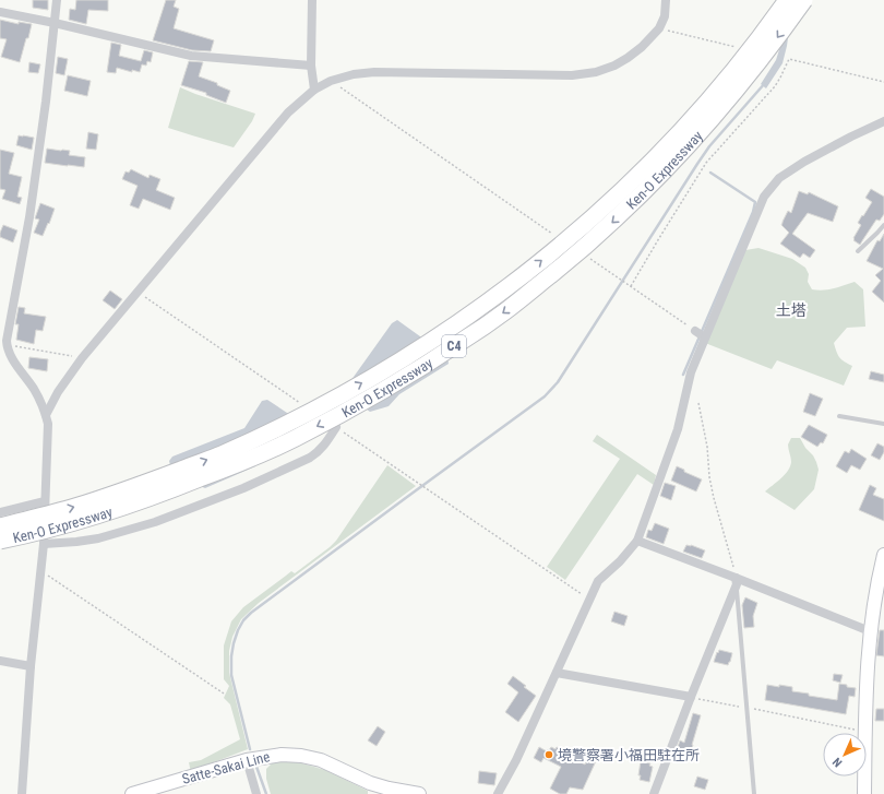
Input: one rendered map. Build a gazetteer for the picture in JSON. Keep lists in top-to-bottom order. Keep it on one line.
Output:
{"streets":{"highway":["Ken-O Expressway","C4"],"main road":["Satte-Sakai Line"]},"districts":["土塔"],"places":["境警察署小福田駐在所"],"north":"bottom left"}
